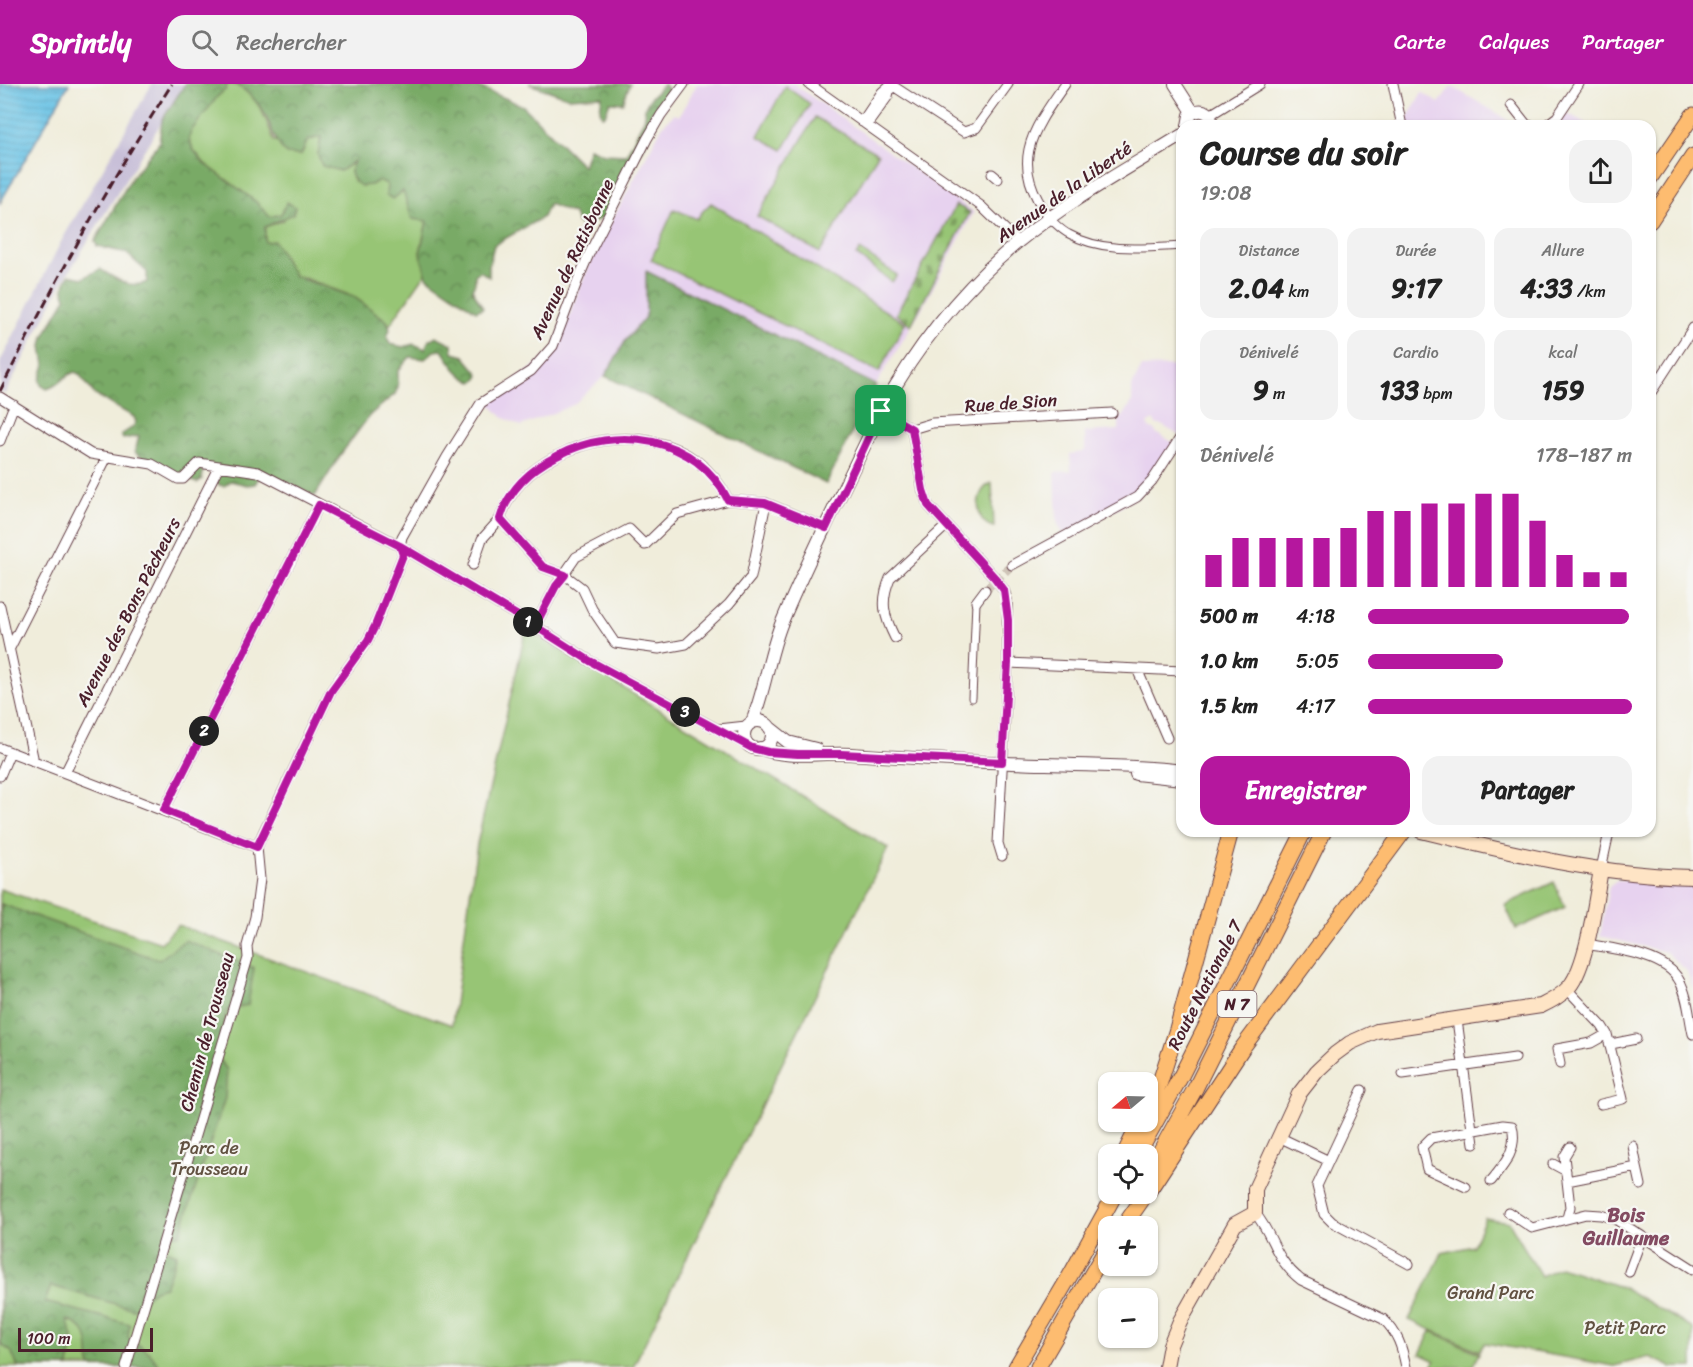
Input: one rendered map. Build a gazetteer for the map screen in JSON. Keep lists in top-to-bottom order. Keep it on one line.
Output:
{"streets":{"main road":["Route Nationale 7","N 7"],"street":["Avenue de la Liberté","Avenue de Ratisbonne","Rue de Sion","Avenue des Bons Pêcheurs","Chemin de Trousseau"]},"crossings":[["Avenue de Ratisbonne","Chemin de Trousseau"]],"districts":["Bois Guillaume"],"parks":["Parc de Trousseau","Grand Parc","Petit Parc"],"scale_bar":"100 m","north":"left","page":{"header":"Sprintly","search":"Rechercher","nav":["Carte","Calques","Partager"],"heading":["Course du soir","19:08"],"stats":[["Distance","2.04 km"],["Durée","9:17"],["Allure","4:33 /km"],["Dénivelé","9 m"],["Cardio","133 bpm"],["kcal","159"]],"chart":["Dénivelé","178–187 m"],"list":[{"name":"500 m","note":"4:18"},{"name":"1.0 km","note":"5:05"},{"name":"1.5 km","note":"4:17"}],"pins":["1","3","2"],"buttons":["Enregistrer","Partager"],"map_buttons":["+","−"],"scale":"100 m"}}
